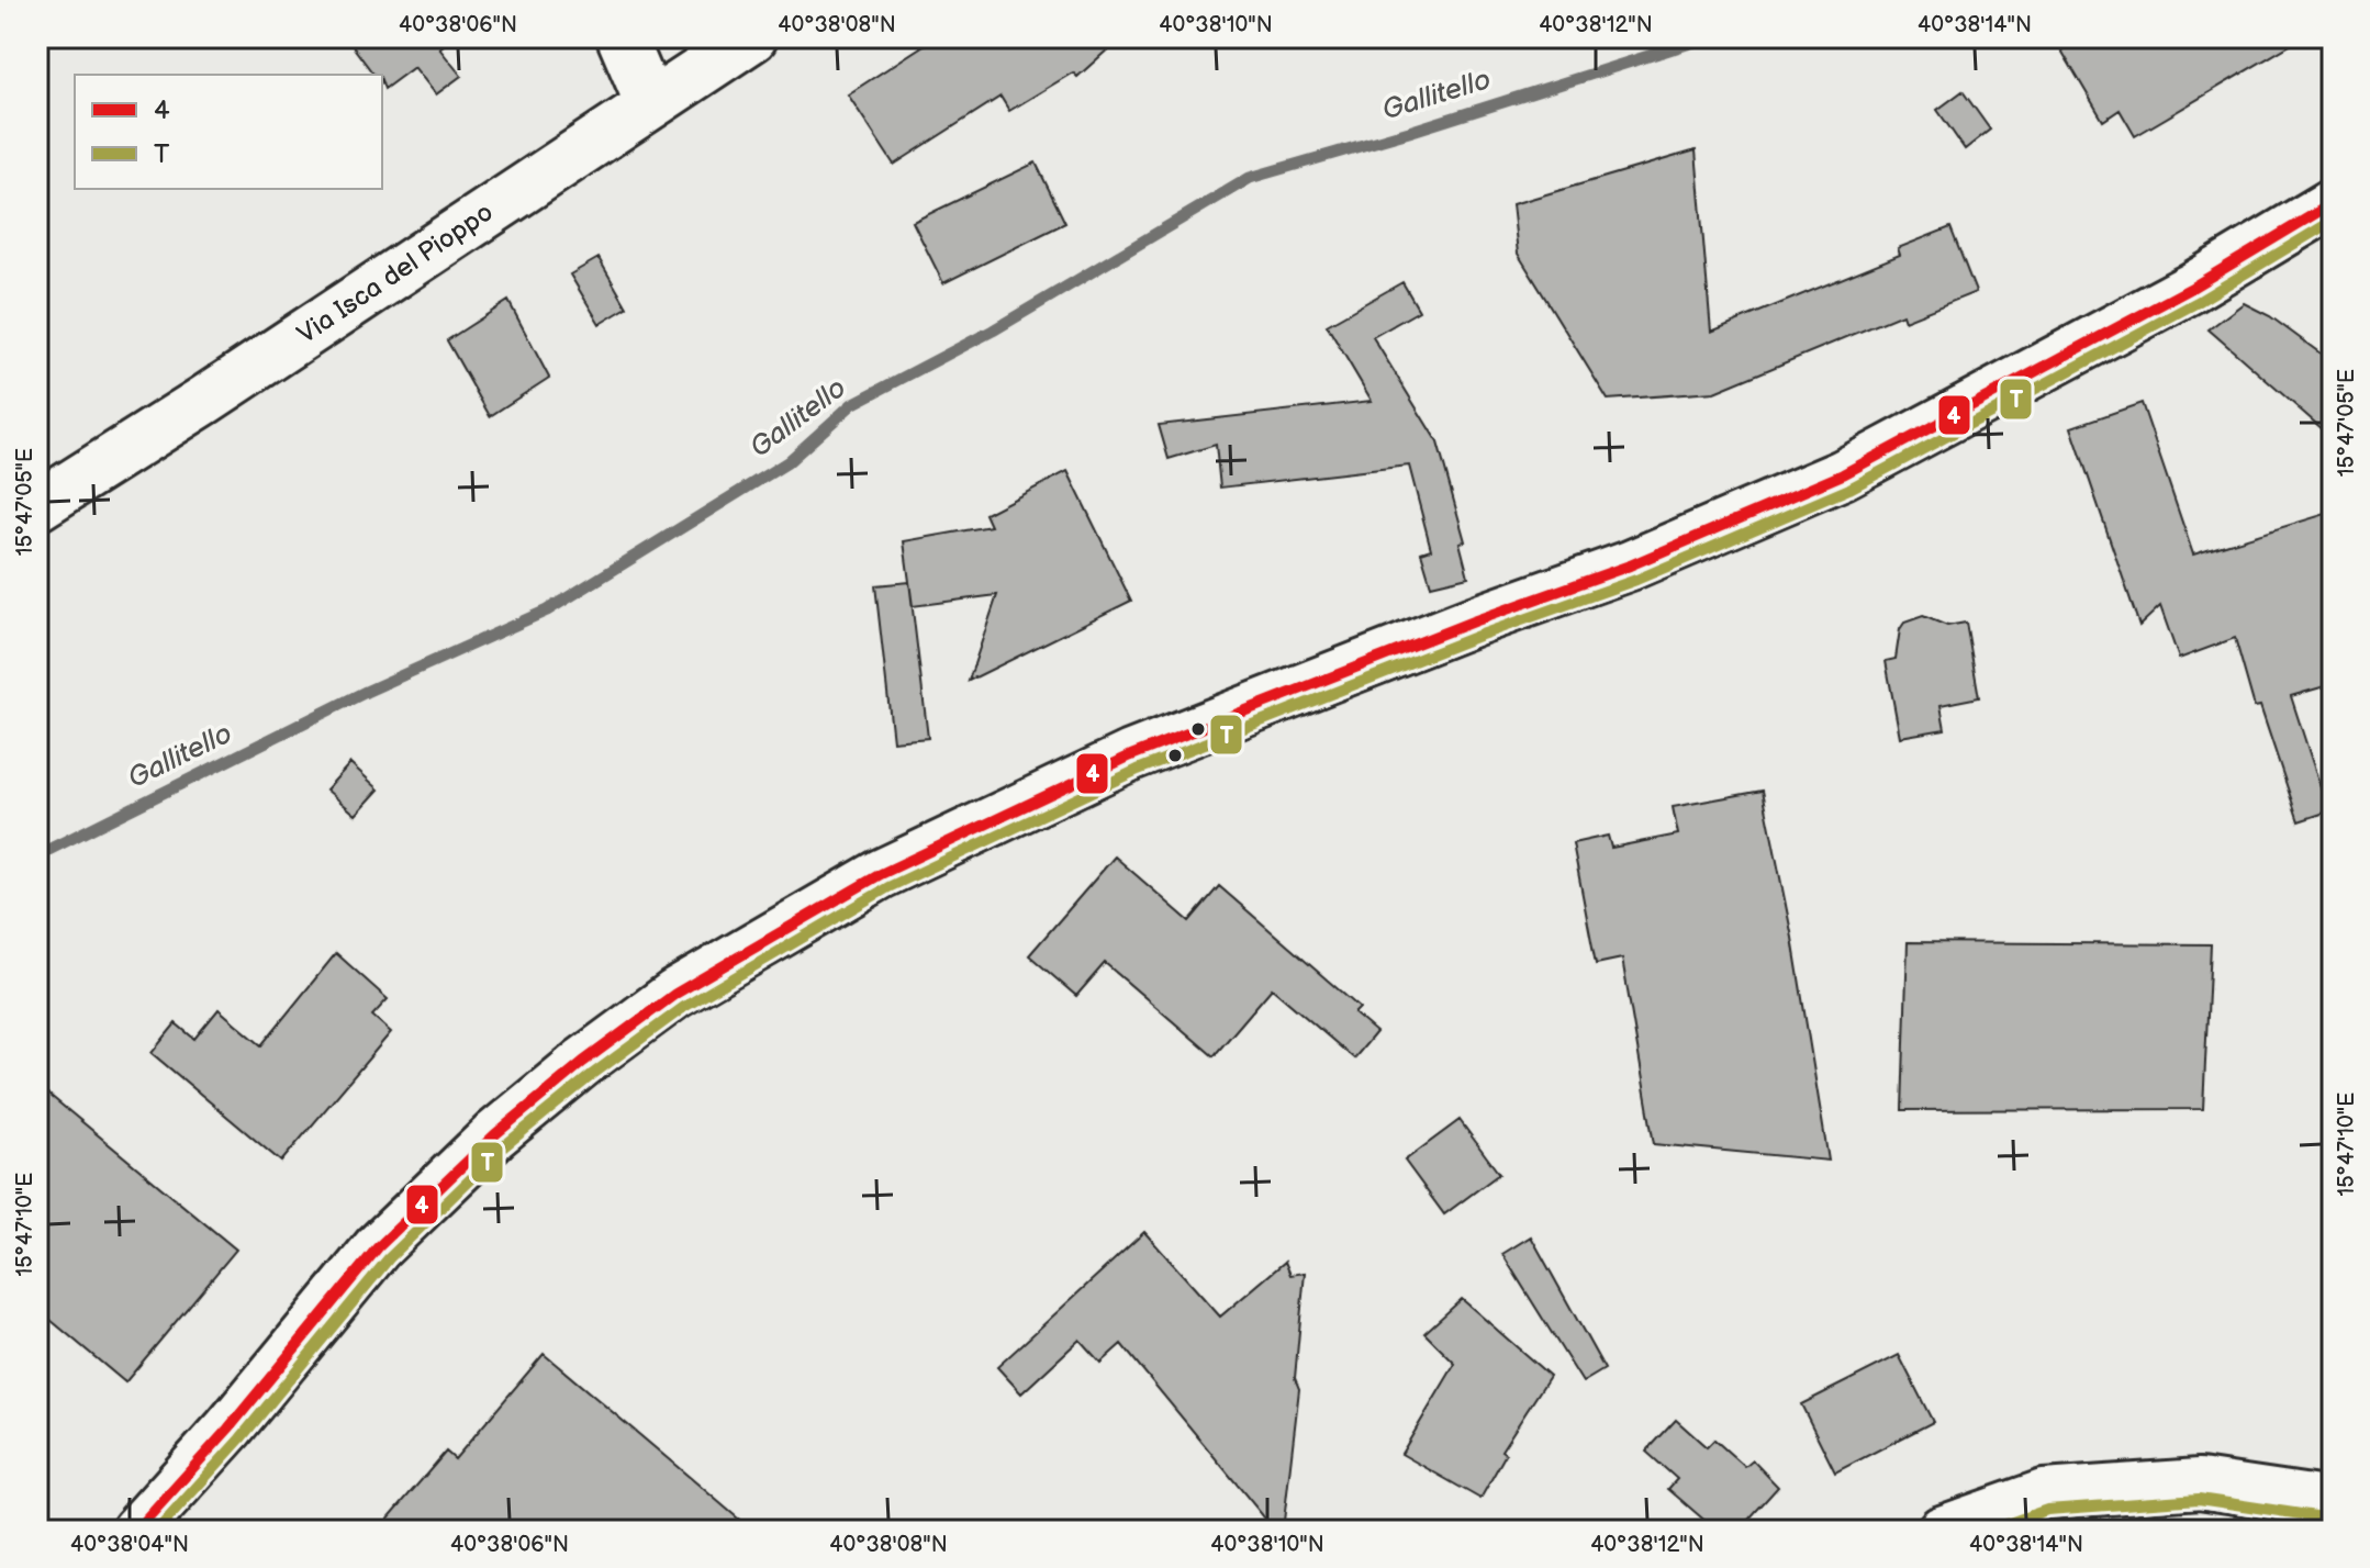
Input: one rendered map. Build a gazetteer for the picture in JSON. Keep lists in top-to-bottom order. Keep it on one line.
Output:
{"streets":{"street":["Via Isca del Pioppo"]},"water":["Gallitello"],"lines":["transit line 4","transit line T"],"legend":["4","T"],"coordinates":["40°38'06\"N","40°38'08\"N","40°38'10\"N","40°38'12\"N","40°38'14\"N","15°47'05\"E","15°47'10\"E","40°38'04\"N"]}
